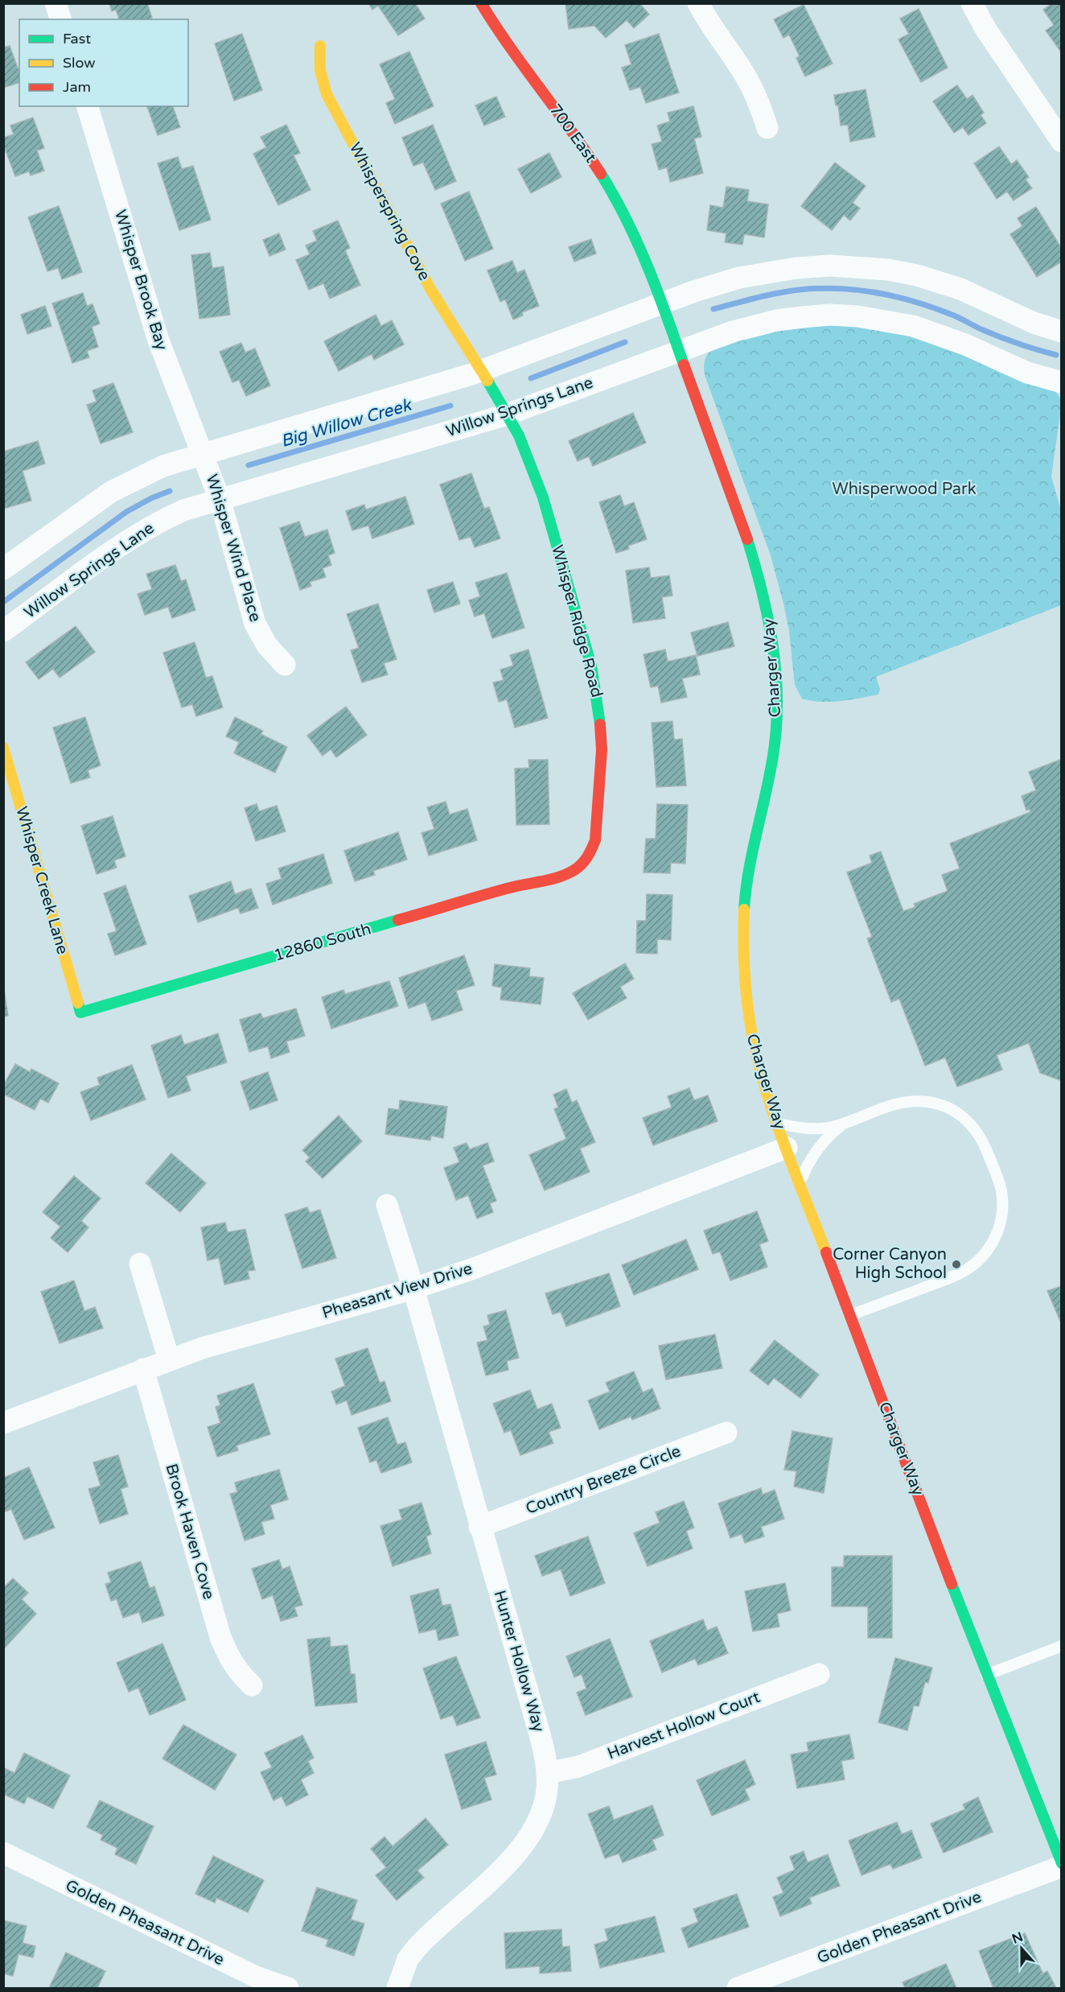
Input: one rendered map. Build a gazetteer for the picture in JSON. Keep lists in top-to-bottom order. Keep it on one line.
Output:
{"streets":{"street":["700 East","Whisperspring Cove","Whisper Brook Bay","Willow Springs Lane","Whisper Wind Place","Whisper Ridge Road","Charger Way","Whisper Creek Lane","12860 South","Pheasant View Drive","Country Breeze Circle","Brook Haven Cove","Hunter Hollow Way","Harvest Hollow Court","Golden Pheasant Drive"]},"crossings":[["700 East","Charger Way"],["Whisperspring Cove","Whisper Ridge Road"],["Whisper Brook Bay","Whisper Wind Place"],["Willow Springs Lane","Whisper Wind Place"],["Willow Springs Lane","Whisper Ridge Road"],["Willow Springs Lane","Charger Way"],["Whisper Ridge Road","12860 South"],["Charger Way","Pheasant View Drive"],["Charger Way","Golden Pheasant Drive"],["Whisper Creek Lane","12860 South"],["Pheasant View Drive","Brook Haven Cove"],["Pheasant View Drive","Hunter Hollow Way"],["Country Breeze Circle","Hunter Hollow Way"],["Hunter Hollow Way","Harvest Hollow Court"]],"water":["Big Willow Creek"],"parks":["Whisperwood Park"],"places":["Corner Canyon High School"],"legend":["Fast","Slow","Jam"],"north":"top"}
